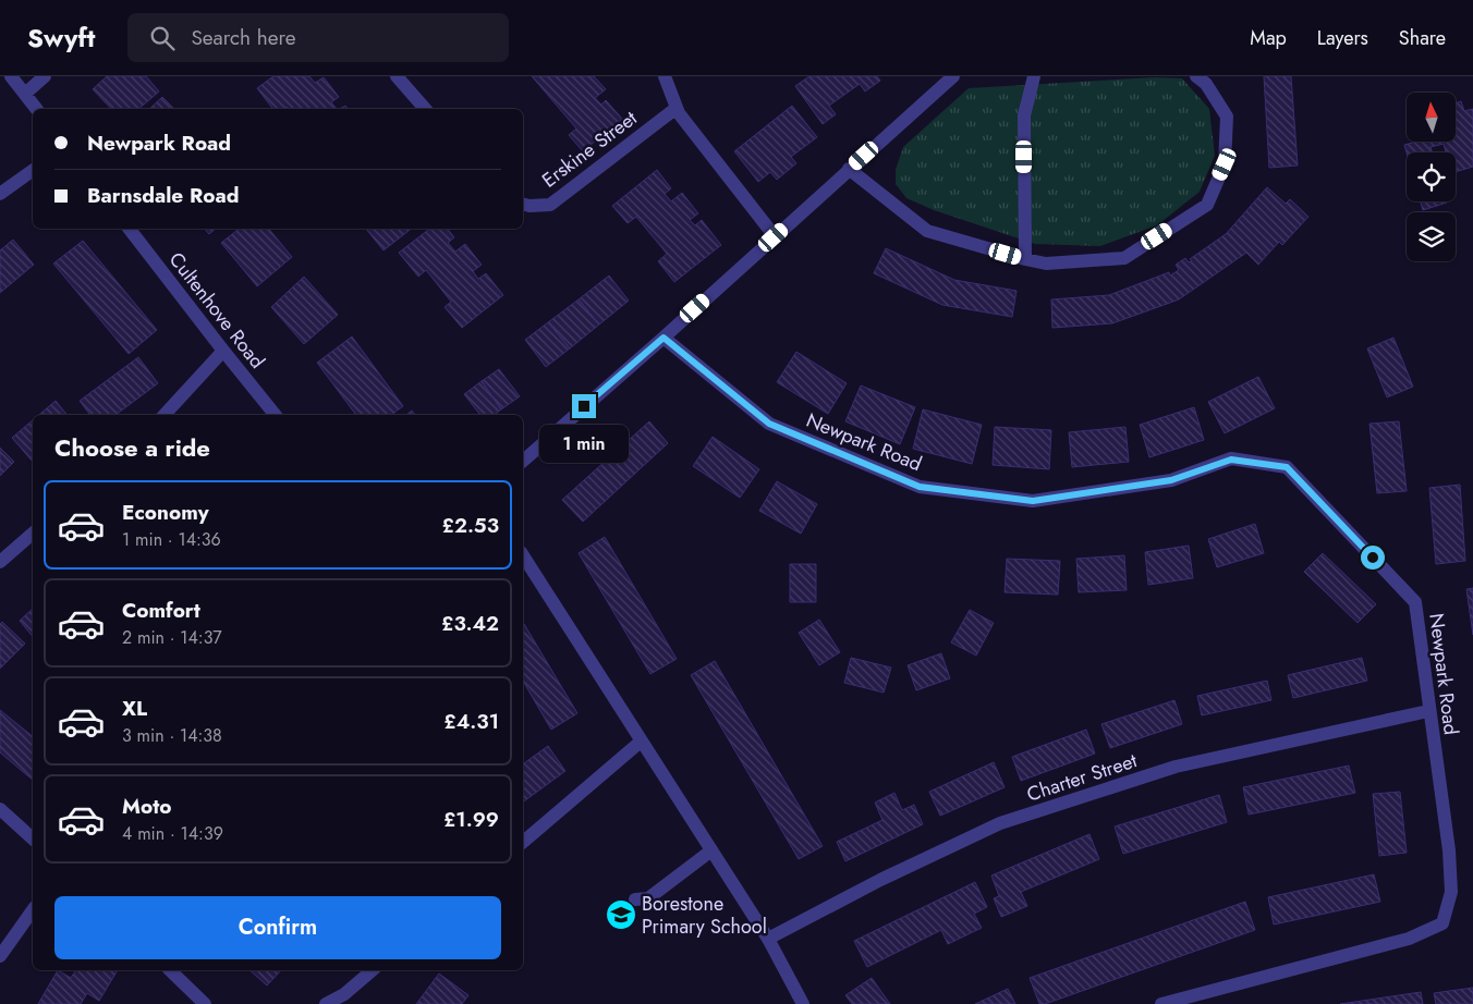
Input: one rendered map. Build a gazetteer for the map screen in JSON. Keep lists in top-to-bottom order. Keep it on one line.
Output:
{"streets":{"street":["Erskine Street","Cultenhove Road","Newpark Road","Charter Street"]},"crossings":[["Newpark Road","Charter Street"]],"places":{"school or university":["Borestone Primary School"]},"north":"top","page":{"header":"Swyft","search":"Search here","nav":["Map","Layers","Share"],"banner":["Newpark Road","Barnsdale Road"],"heading":"Choose a ride","bubble":"1 min","list":[{"name":"Economy","note":"1 min · 14:36","value":"£2.53"},{"name":"Comfort","note":"2 min · 14:37","value":"£3.42"},{"name":"XL","note":"3 min · 14:38","value":"£4.31"},{"name":"Moto","note":"4 min · 14:39","value":"£1.99"}],"buttons":"Confirm"}}
